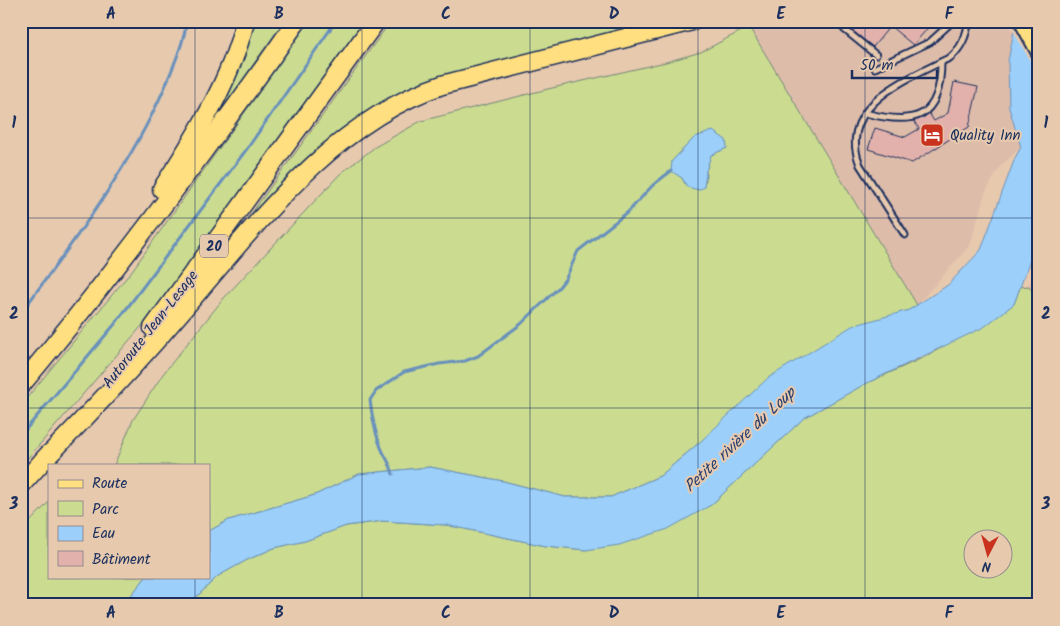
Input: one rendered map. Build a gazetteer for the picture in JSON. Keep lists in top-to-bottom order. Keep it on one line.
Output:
{"streets":{"highway":["20","Autoroute Jean-Lesage"]},"water":["Petite rivière du Loup"],"places":{"hotel":["Quality Inn"]},"legend":["Route","Parc","Eau","Bâtiment"],"scale_bar":"50 m","north":"bottom","grid":{"columns":["A","B","C","D","E","F"],"rows":["1","2","3"]}}
